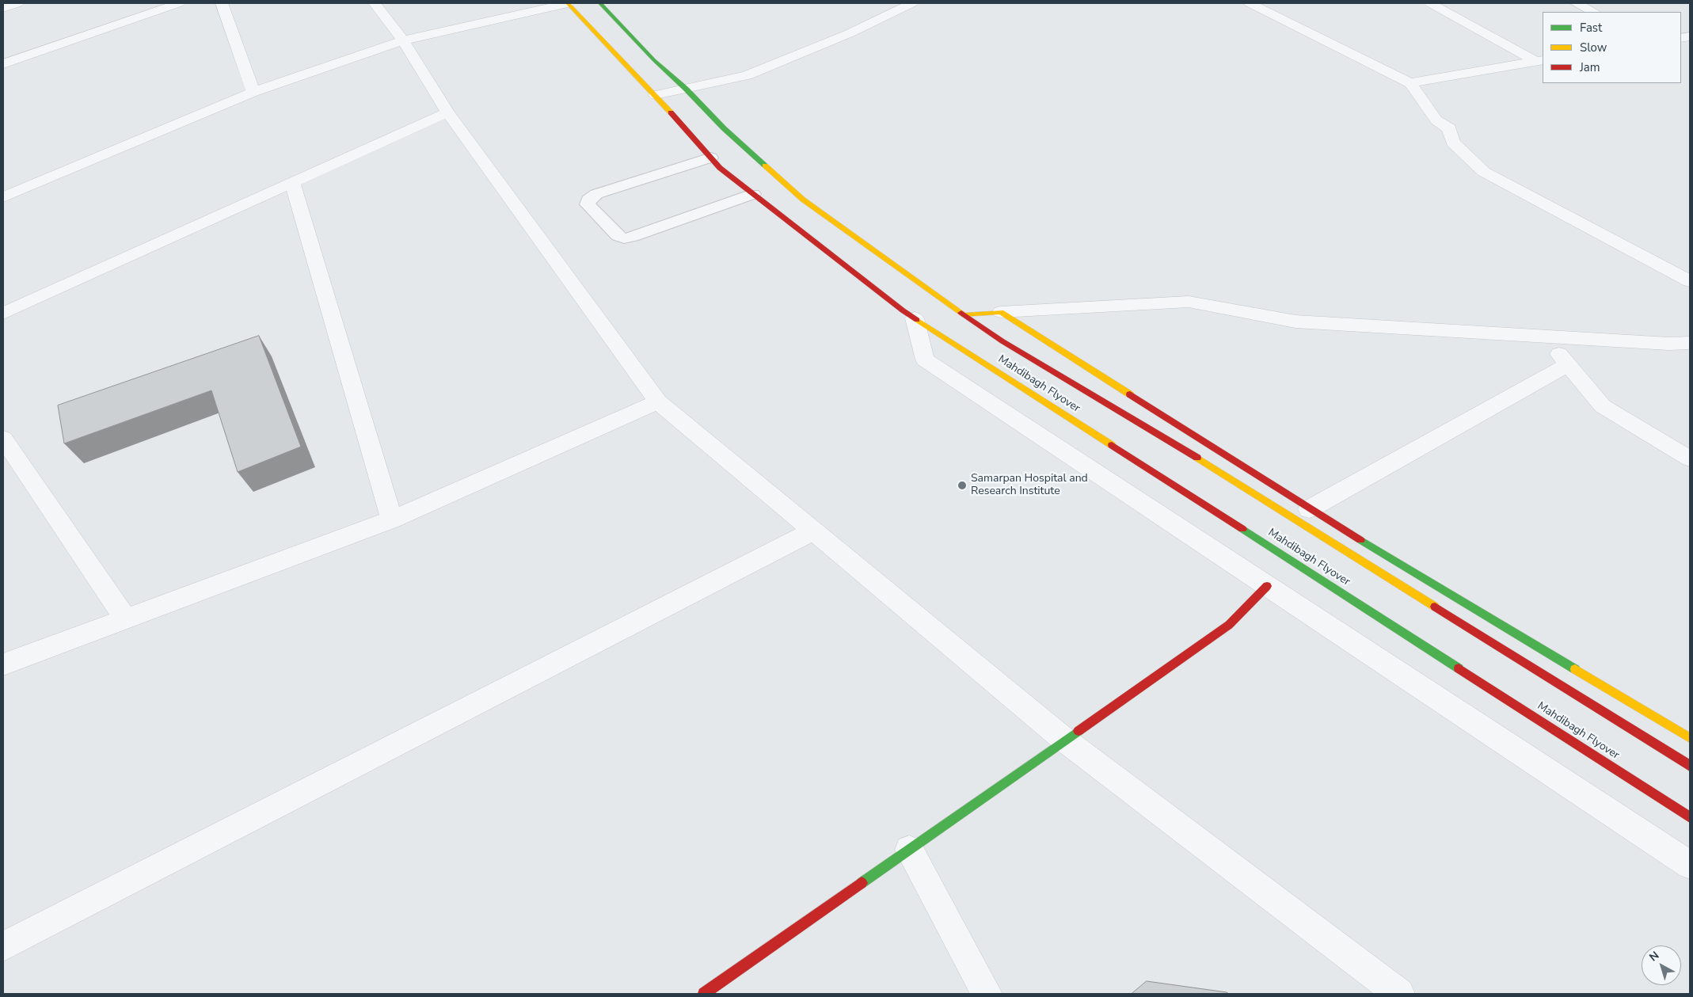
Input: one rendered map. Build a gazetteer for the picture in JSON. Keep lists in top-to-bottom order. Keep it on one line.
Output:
{"streets":{"main road":["Mahdibagh Flyover"]},"places":["Samarpan Hospital and Research Institute"],"legend":["Fast","Slow","Jam"],"north":"top left"}
